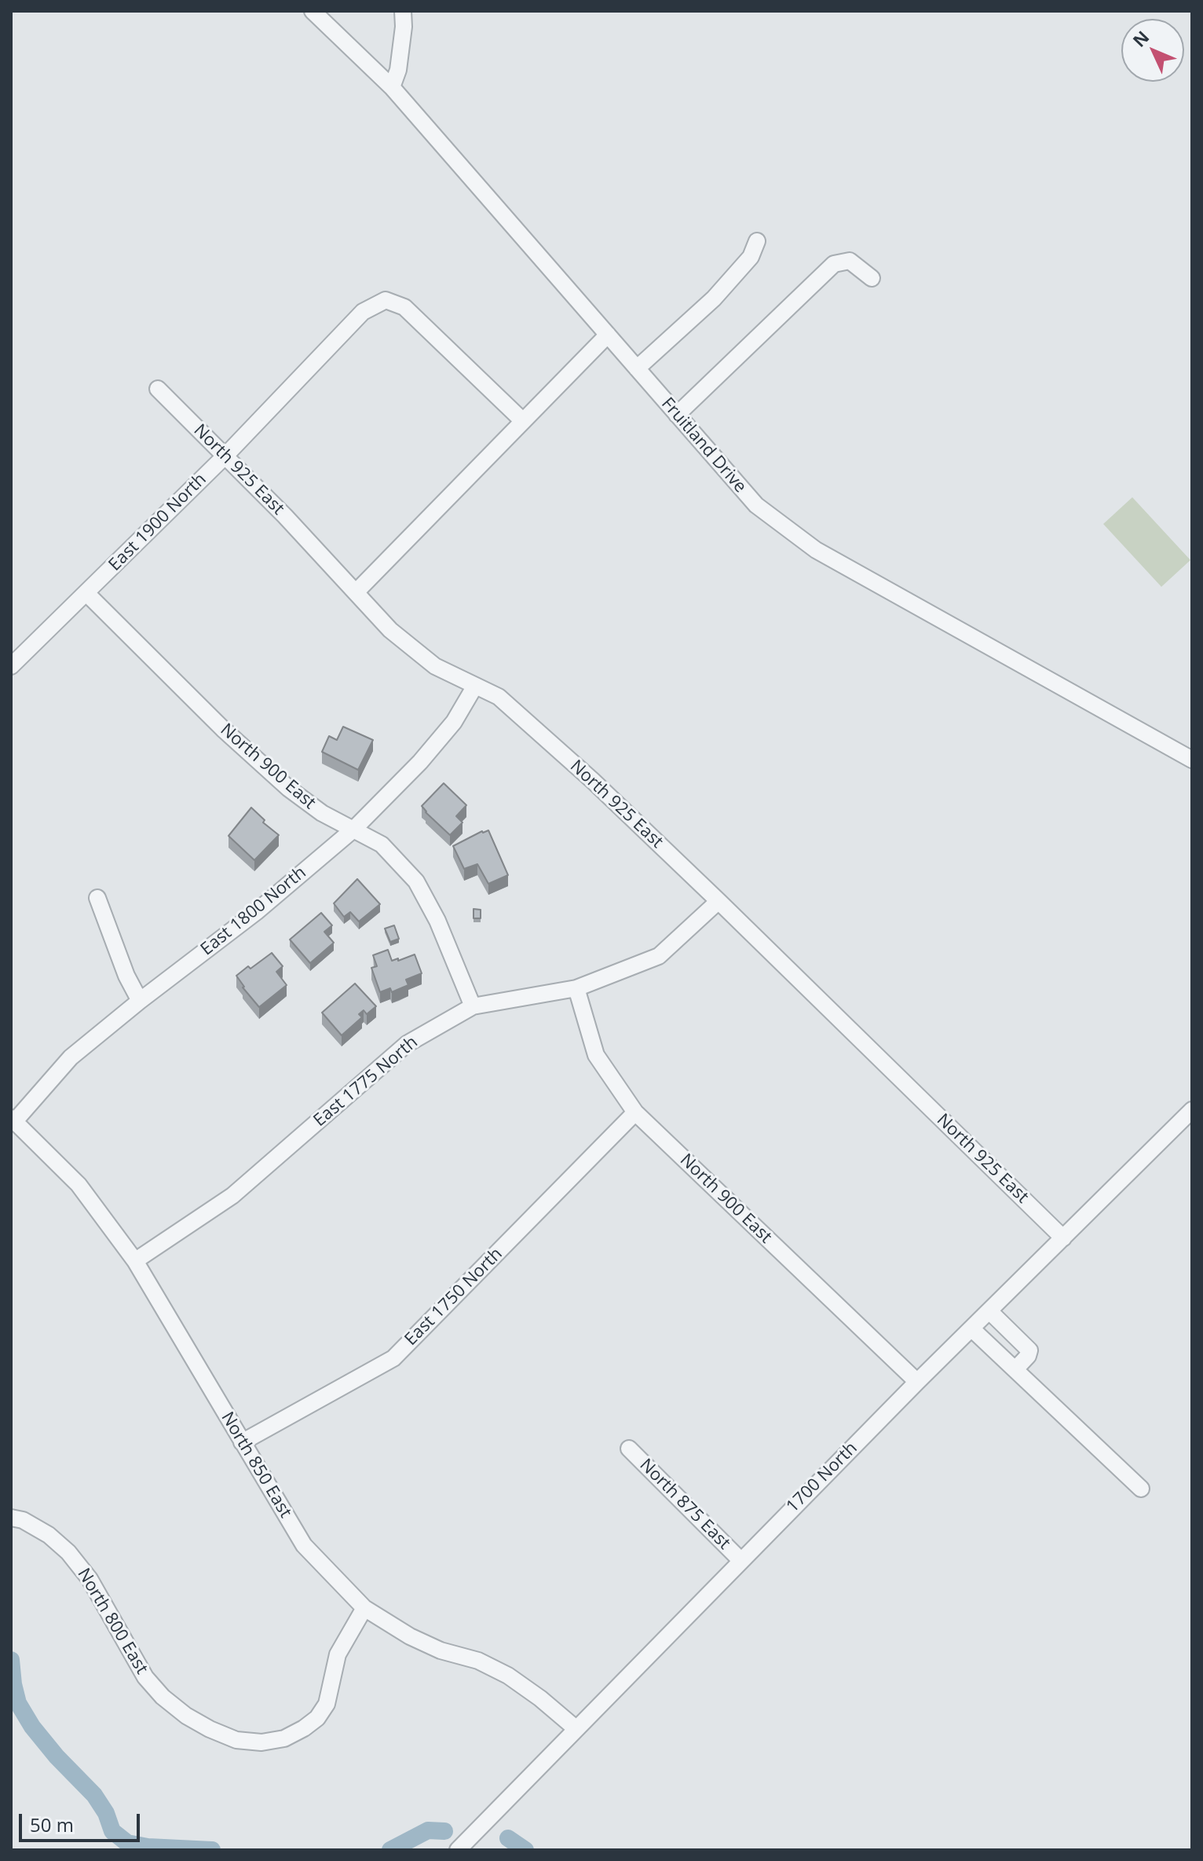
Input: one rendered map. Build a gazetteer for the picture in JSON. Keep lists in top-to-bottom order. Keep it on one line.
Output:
{"streets":{"street":["Fruitland Drive","North 925 East","East 1900 North","North 900 East","East 1800 North","East 1775 North","East 1750 North","North 850 East","1700 North","North 875 East","North 800 East"]},"crossings":[["North 925 East","East 1900 North"],["North 925 East","East 1800 North"],["North 925 East","East 1775 North"],["North 925 East","1700 North"],["East 1900 North","North 900 East"],["North 900 East","East 1800 North"],["North 900 East","East 1775 North"],["North 900 East","East 1750 North"],["North 900 East","1700 North"],["East 1800 North","North 850 East"],["East 1775 North","North 850 East"],["East 1750 North","North 850 East"],["North 850 East","1700 North"],["North 850 East","North 800 East"],["1700 North","North 875 East"]],"scale_bar":"50 m","north":"top left"}
